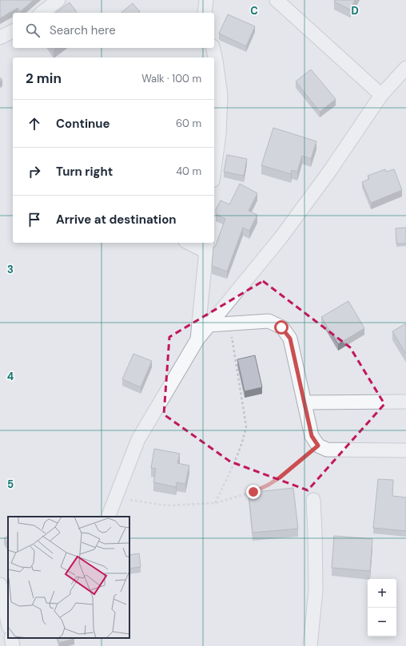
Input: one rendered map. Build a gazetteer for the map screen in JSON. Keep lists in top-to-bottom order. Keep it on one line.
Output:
{"page":{"search":"Search here","heading":["2 min","Walk · 100 m"],"list":[["Continue","60 m"],["Turn right","40 m"],"Arrive at destination"],"map_buttons":["+","−"]},"grid":{"columns":["C","D"],"rows":["3","4","5"]}}
